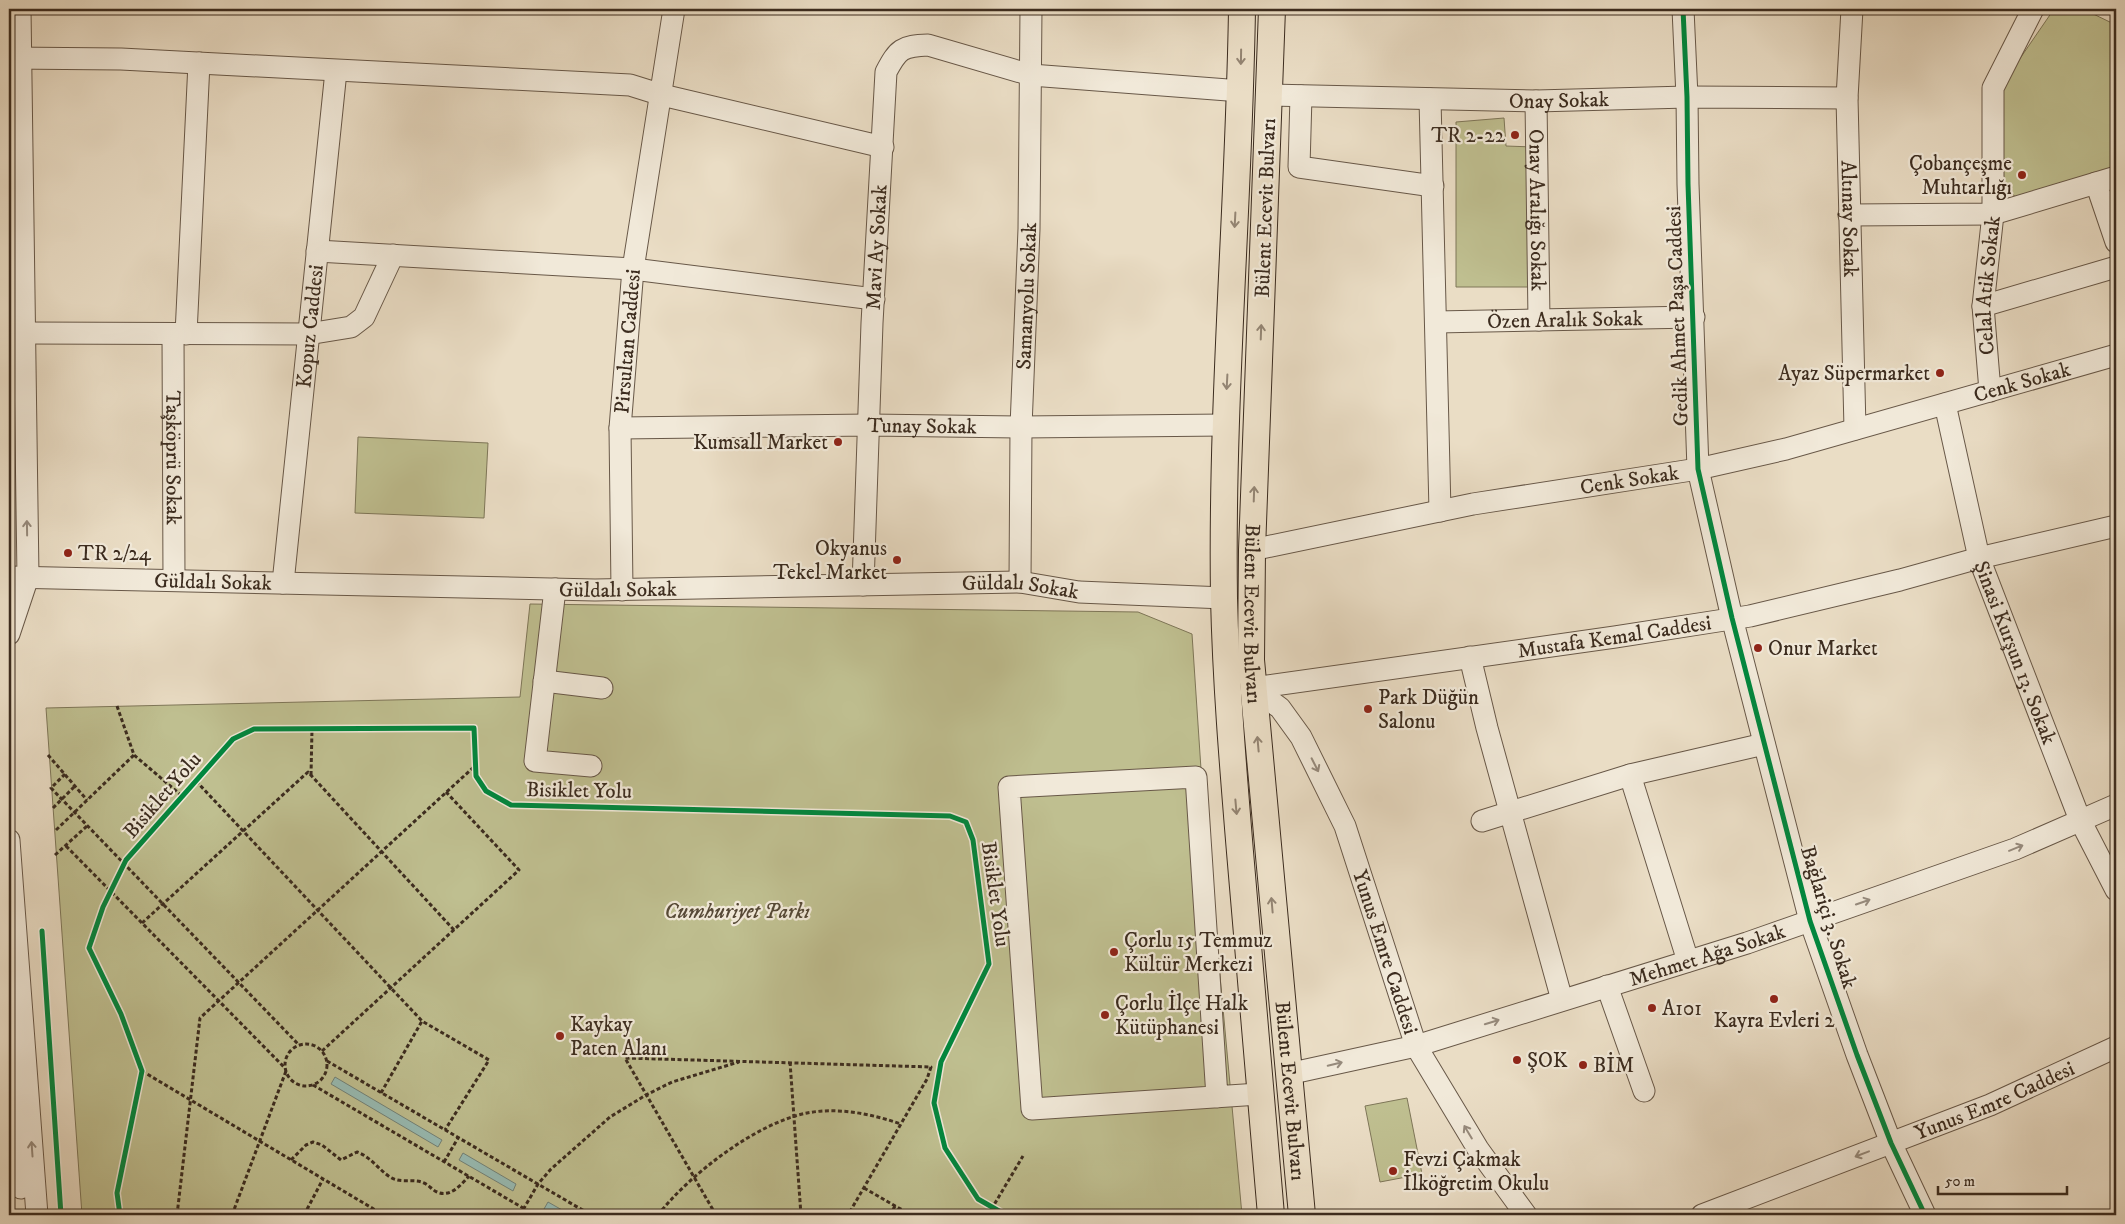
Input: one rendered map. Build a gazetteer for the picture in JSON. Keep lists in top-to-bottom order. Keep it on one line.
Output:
{"streets":{"main road":["Bülent Ecevit Bulvarı"],"street":["Onay Sokak","Onay Aralığı Sokak","Altınay Sokak","Mavi Ay Sokak","Celal Atik Sokak","Samanyolu Sokak","Gedik Ahmet Paşa Caddesi","Özen Aralık Sokak","Kopuz Caddesi","Pirsultan Caddesi","Cenk Sokak","Tunay Sokak","Taşköprü Sokak","Güldalı Sokak","Mustafa Kemal Caddesi","Şinasi Kurşun 13. Sokak","Bağlariçi 3. Sokak","Yunus Emre Caddesi","Mehmet Ağa Sokak"],"cycle path":["Bisiklet Yolu"]},"crossings":[["Onay Sokak","Bülent Ecevit Bulvarı"],["Onay Sokak","Onay Aralığı Sokak"],["Onay Sokak","Altınay Sokak"],["Onay Sokak","Gedik Ahmet Paşa Caddesi"],["Bülent Ecevit Bulvarı","Mavi Ay Sokak"],["Bülent Ecevit Bulvarı","Cenk Sokak"],["Bülent Ecevit Bulvarı","Tunay Sokak"],["Bülent Ecevit Bulvarı","Güldalı Sokak"],["Bülent Ecevit Bulvarı","Mustafa Kemal Caddesi"],["Bülent Ecevit Bulvarı","Yunus Emre Caddesi"],["Bülent Ecevit Bulvarı","Mehmet Ağa Sokak"],["Onay Aralığı Sokak","Özen Aralık Sokak"],["Altınay Sokak","Cenk Sokak"],["Mavi Ay Sokak","Samanyolu Sokak"],["Mavi Ay Sokak","Tunay Sokak"],["Mavi Ay Sokak","Güldalı Sokak"],["Celal Atik Sokak","Cenk Sokak"],["Samanyolu Sokak","Tunay Sokak"],["Samanyolu Sokak","Güldalı Sokak"],["Gedik Ahmet Paşa Caddesi","Özen Aralık Sokak"],["Gedik Ahmet Paşa Caddesi","Cenk Sokak"],["Gedik Ahmet Paşa Caddesi","Mustafa Kemal Caddesi"],["Gedik Ahmet Paşa Caddesi","Bağlariçi 3. Sokak"],["Kopuz Caddesi","Güldalı Sokak"],["Pirsultan Caddesi","Tunay Sokak"],["Pirsultan Caddesi","Güldalı Sokak"],["Cenk Sokak","Şinasi Kurşun 13. Sokak"],["Taşköprü Sokak","Güldalı Sokak"],["Mustafa Kemal Caddesi","Şinasi Kurşun 13. Sokak"],["Mustafa Kemal Caddesi","Bağlariçi 3. Sokak"],["Mustafa Kemal Caddesi","Yunus Emre Caddesi"],["Şinasi Kurşun 13. Sokak","Mehmet Ağa Sokak"],["Bağlariçi 3. Sokak","Yunus Emre Caddesi"],["Bağlariçi 3. Sokak","Mehmet Ağa Sokak"],["Yunus Emre Caddesi","Mehmet Ağa Sokak"]],"one_way":["Mehmet Ağa Sokak"],"parks":["Cumhuriyet Parkı"],"places":["TR 2-22","Çobançeşme Muhtarlığı","Ayaz Süpermarket","Kumsall Market","TR 2/24","Okyanus Tekel Market","Onur Market","Park Düğün Salonu","Çorlu 15 Temmuz Kültür Merkezi","Kayra Evleri 2","A101","Çorlu İlçe Halk Kütüphanesi","Kaykay Paten Alanı","ŞOK","BİM","Fevzi Çakmak İlköğretim Okulu"],"scale_bar":"50 m"}
